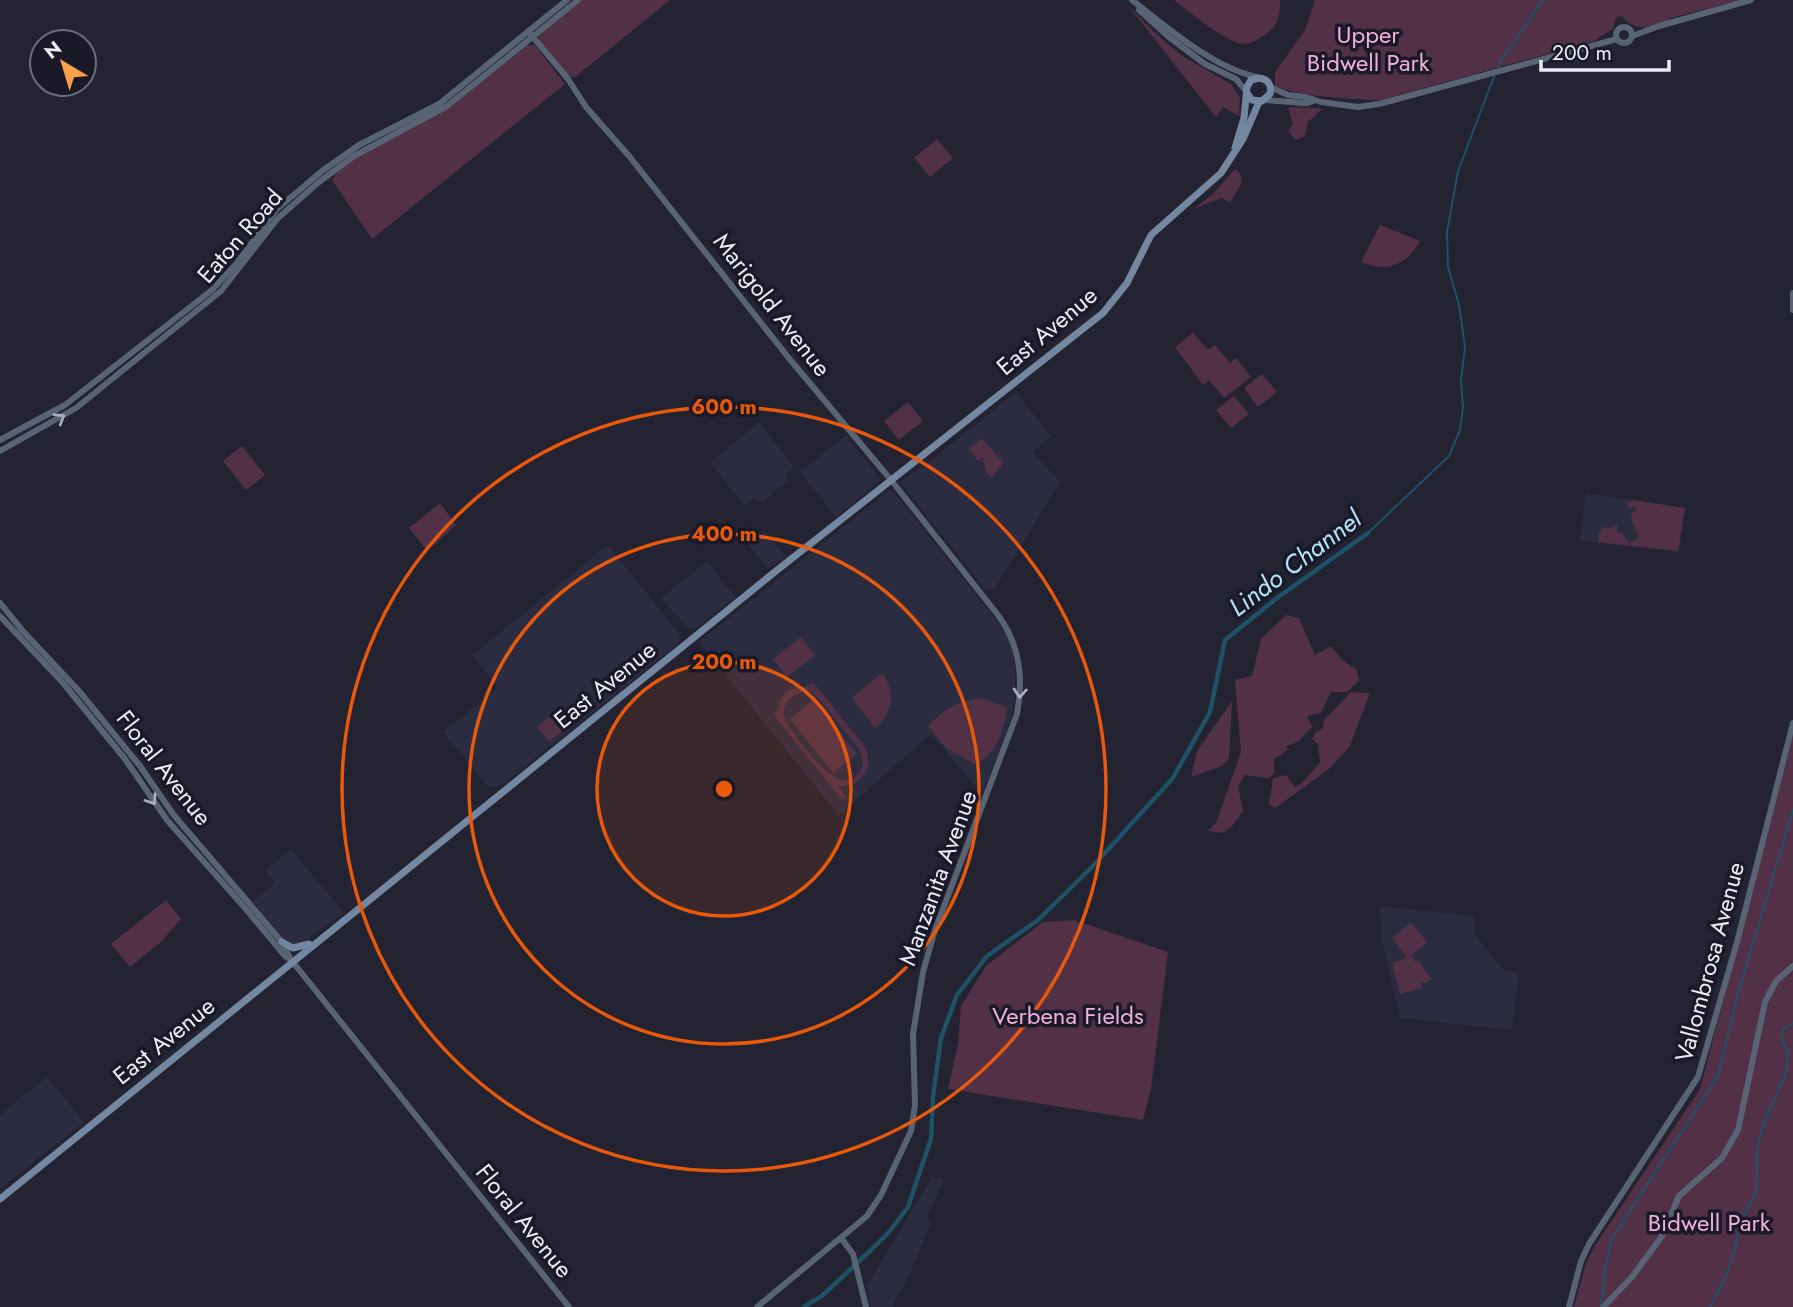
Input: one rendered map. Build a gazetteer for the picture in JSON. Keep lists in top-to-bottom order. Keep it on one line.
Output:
{"streets":{"main road":["East Avenue"],"street":["Eaton Road","Marigold Avenue","Floral Avenue","Manzanita Avenue","Vallombrosa Avenue"]},"crossings":[["Eaton Road","Marigold Avenue"],["Marigold Avenue","East Avenue"],["Marigold Avenue","Manzanita Avenue"],["East Avenue","Floral Avenue"]],"one_way":["Manzanita Avenue"],"water":["Lindo Channel"],"parks":["Upper Bidwell Park","Verbena Fields","Bidwell Park"],"scale_bar":"200 m","north":"top left","rings":["600 m","400 m","200 m"]}
